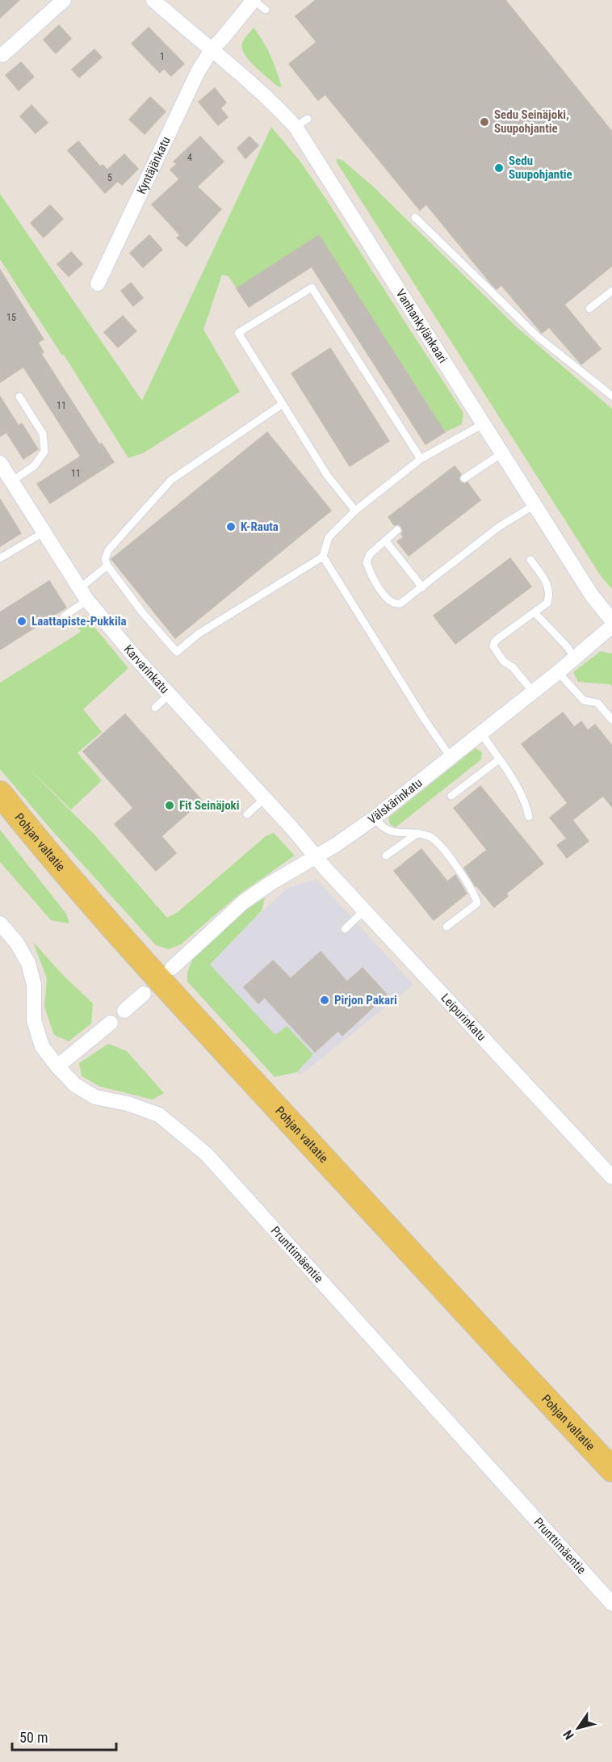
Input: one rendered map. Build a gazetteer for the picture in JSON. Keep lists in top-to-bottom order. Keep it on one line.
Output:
{"streets":{"main road":["Pohjan valtatie"],"street":["Kyntäjänkatu","Vanhankylänkaari","Karvarinkatu","Välskärinkatu","Leipurinkatu","Prunttimäentie"]},"crossings":[["Kyntäjänkatu","Vanhankylänkaari"],["Karvarinkatu","Välskärinkatu"],["Karvarinkatu","Leipurinkatu"],["Välskärinkatu","Leipurinkatu"]],"places":["Sedu Seinäjoki, Suupohjantie","Sedu Suupohjantie","K-Rauta","Laattapiste-Pukkila","Fit Seinäjoki","Pirjon Pakari"],"house_numbers":["1","4","5","15","11","11"],"scale_bar":"50 m","north":"bottom left"}
